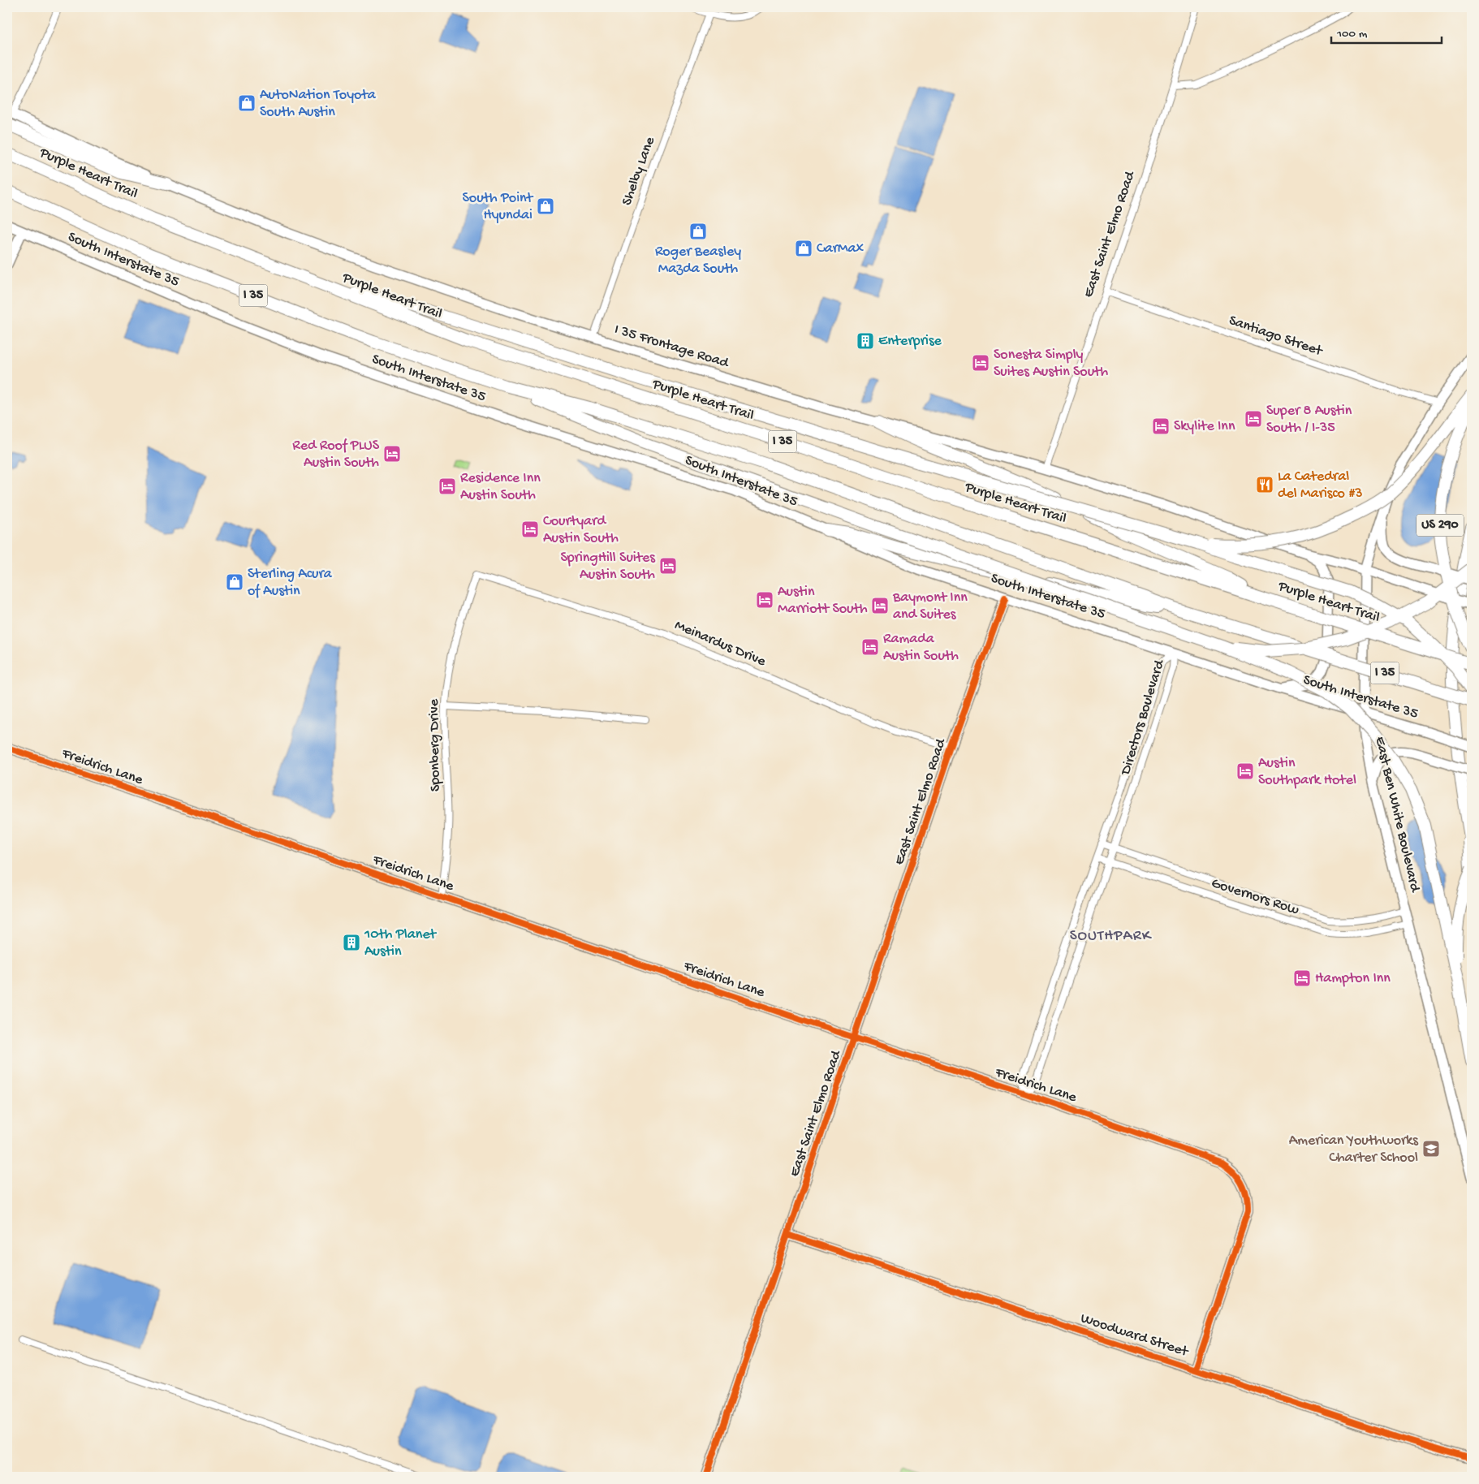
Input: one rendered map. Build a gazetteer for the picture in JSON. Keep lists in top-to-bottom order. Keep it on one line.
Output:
{"streets":{"highway":["Purple Heart Trail","I 35","US 290"],"main road":["East Saint Elmo Road","South Interstate 35","I 35 Frontage Road","Freidrich Lane","East Ben White Boulevard","Woodward Street"],"street":["Shelby Lane","Santiago Street","Meinardus Drive","Directors Boulevard","Sponberg Drive","Governors Row"]},"crossings":[["Shelby Lane","I 35 Frontage Road"],["East Saint Elmo Road","South Interstate 35"],["East Saint Elmo Road","Santiago Street"],["East Saint Elmo Road","Meinardus Drive"],["East Saint Elmo Road","Freidrich Lane"],["East Saint Elmo Road","Woodward Street"],["South Interstate 35","Directors Boulevard"],["South Interstate 35","East Ben White Boulevard"],["Santiago Street","East Ben White Boulevard"],["Meinardus Drive","Sponberg Drive"],["Directors Boulevard","Freidrich Lane"],["Directors Boulevard","Governors Row"],["Sponberg Drive","Freidrich Lane"],["Freidrich Lane","Woodward Street"],["East Ben White Boulevard","Governors Row"]],"districts":["SOUTHPARK"],"places":{"shop":["AutoNation Toyota South Austin","South Point Hyundai","Roger Beasley Mazda South","CarMax","Sterling Acura of Austin"],"building":["Enterprise","10th Planet Austin"],"hotel":["Sonesta Simply Suites Austin South","Super 8 Austin South / I-35","Skylite Inn","Red Roof PLUS Austin South","Residence Inn Austin South","Courtyard Austin South","SpringHill Suites Austin South","Austin Marriott South","Baymont Inn and Suites","Ramada Austin South","Austin Southpark Hotel","Hampton Inn"],"restaurant":["La Catedral del Marisco #3"],"school or university":["American Youthworks Charter School"]},"scale_bar":"100 m"}
